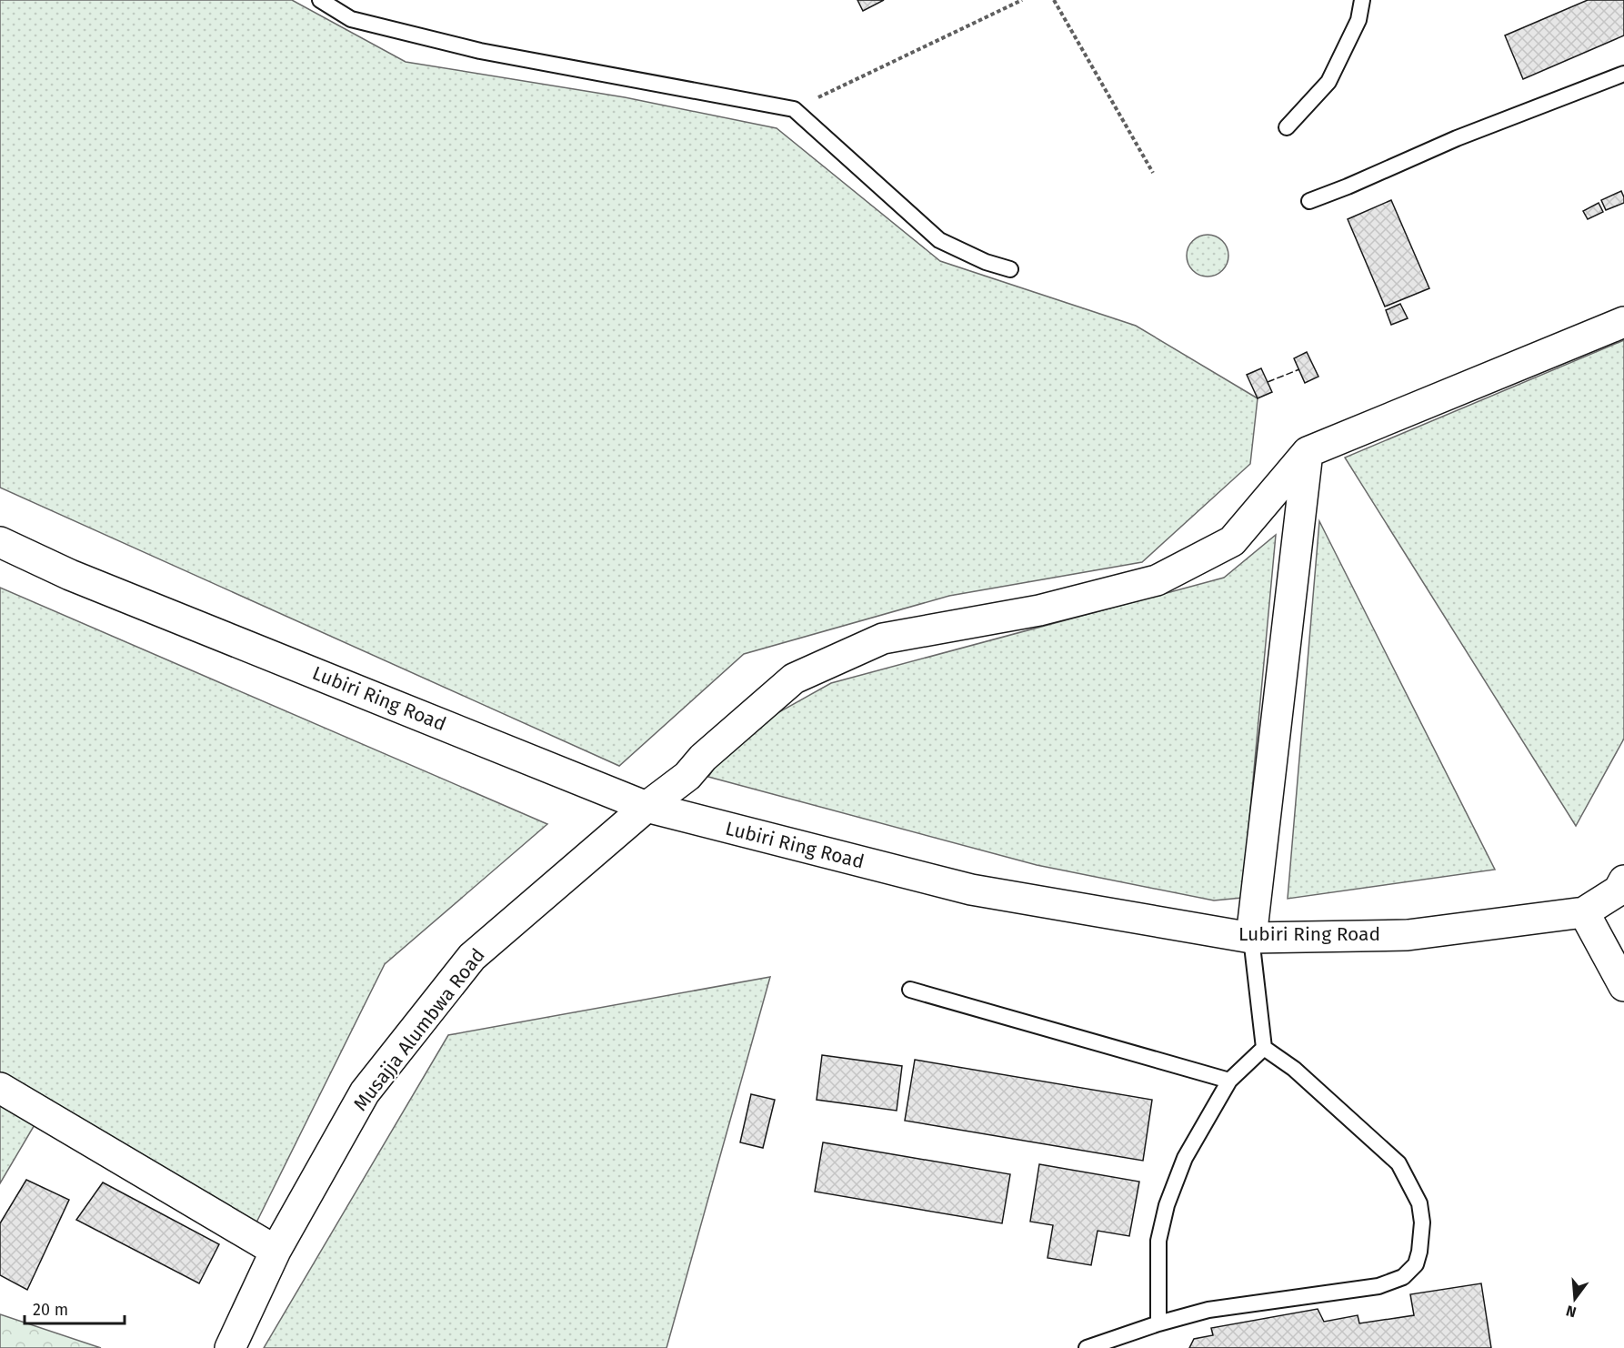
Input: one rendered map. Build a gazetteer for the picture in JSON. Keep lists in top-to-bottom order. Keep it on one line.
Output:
{"streets":{"street":["Lubiri Ring Road","Musajja Alumbwa Road"]},"crossings":[["Lubiri Ring Road","Musajja Alumbwa Road"]],"scale_bar":"20 m","north":"bottom"}
